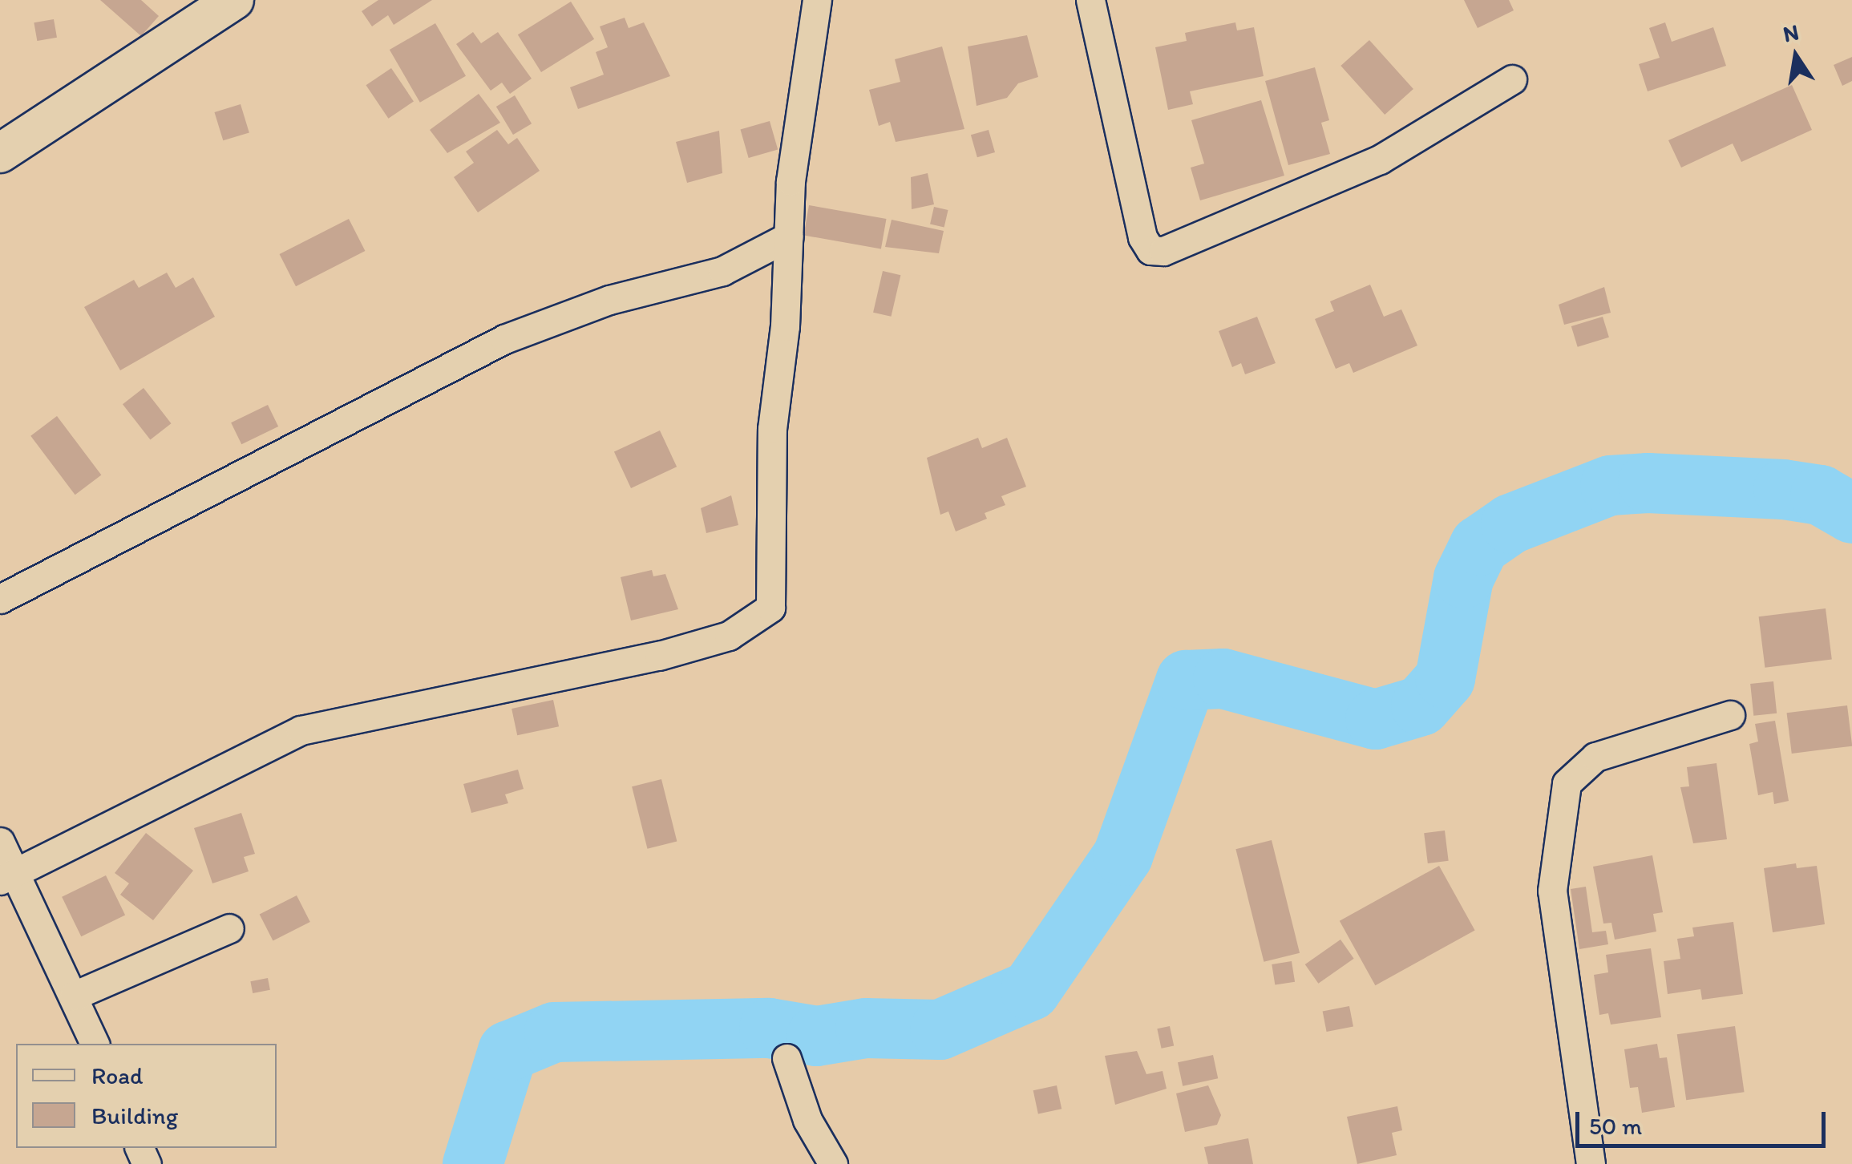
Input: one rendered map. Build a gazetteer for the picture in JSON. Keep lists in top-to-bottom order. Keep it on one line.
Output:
{"legend":["Road","Building"],"scale_bar":"50 m","north":"top"}
